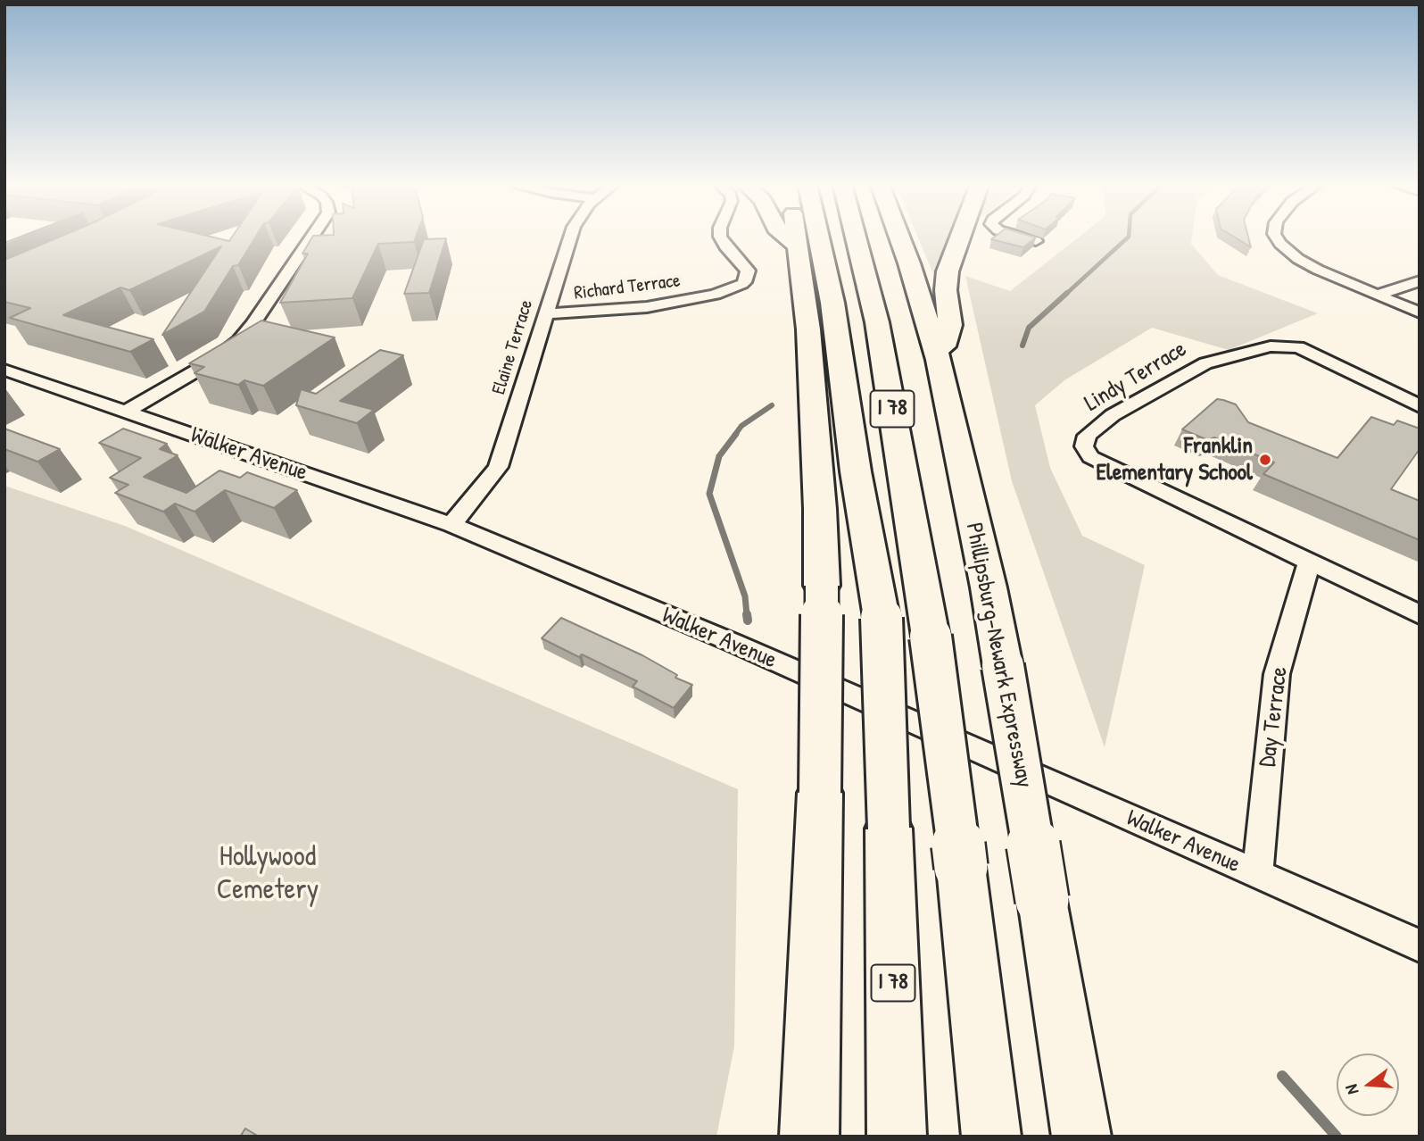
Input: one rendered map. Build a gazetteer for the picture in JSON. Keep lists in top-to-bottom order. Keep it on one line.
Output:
{"streets":{"highway":["I 78","Phillipsburg-Newark Expressway"],"street":["Richard Terrace","Elaine Terrace","Lindy Terrace","Walker Avenue","Day Terrace"]},"crossings":[["Richard Terrace","Elaine Terrace"],["Elaine Terrace","Walker Avenue"],["Lindy Terrace","Day Terrace"],["Walker Avenue","Day Terrace"]],"parks":["Hollywood Cemetery"],"places":["Franklin Elementary School"],"north":"left"}
